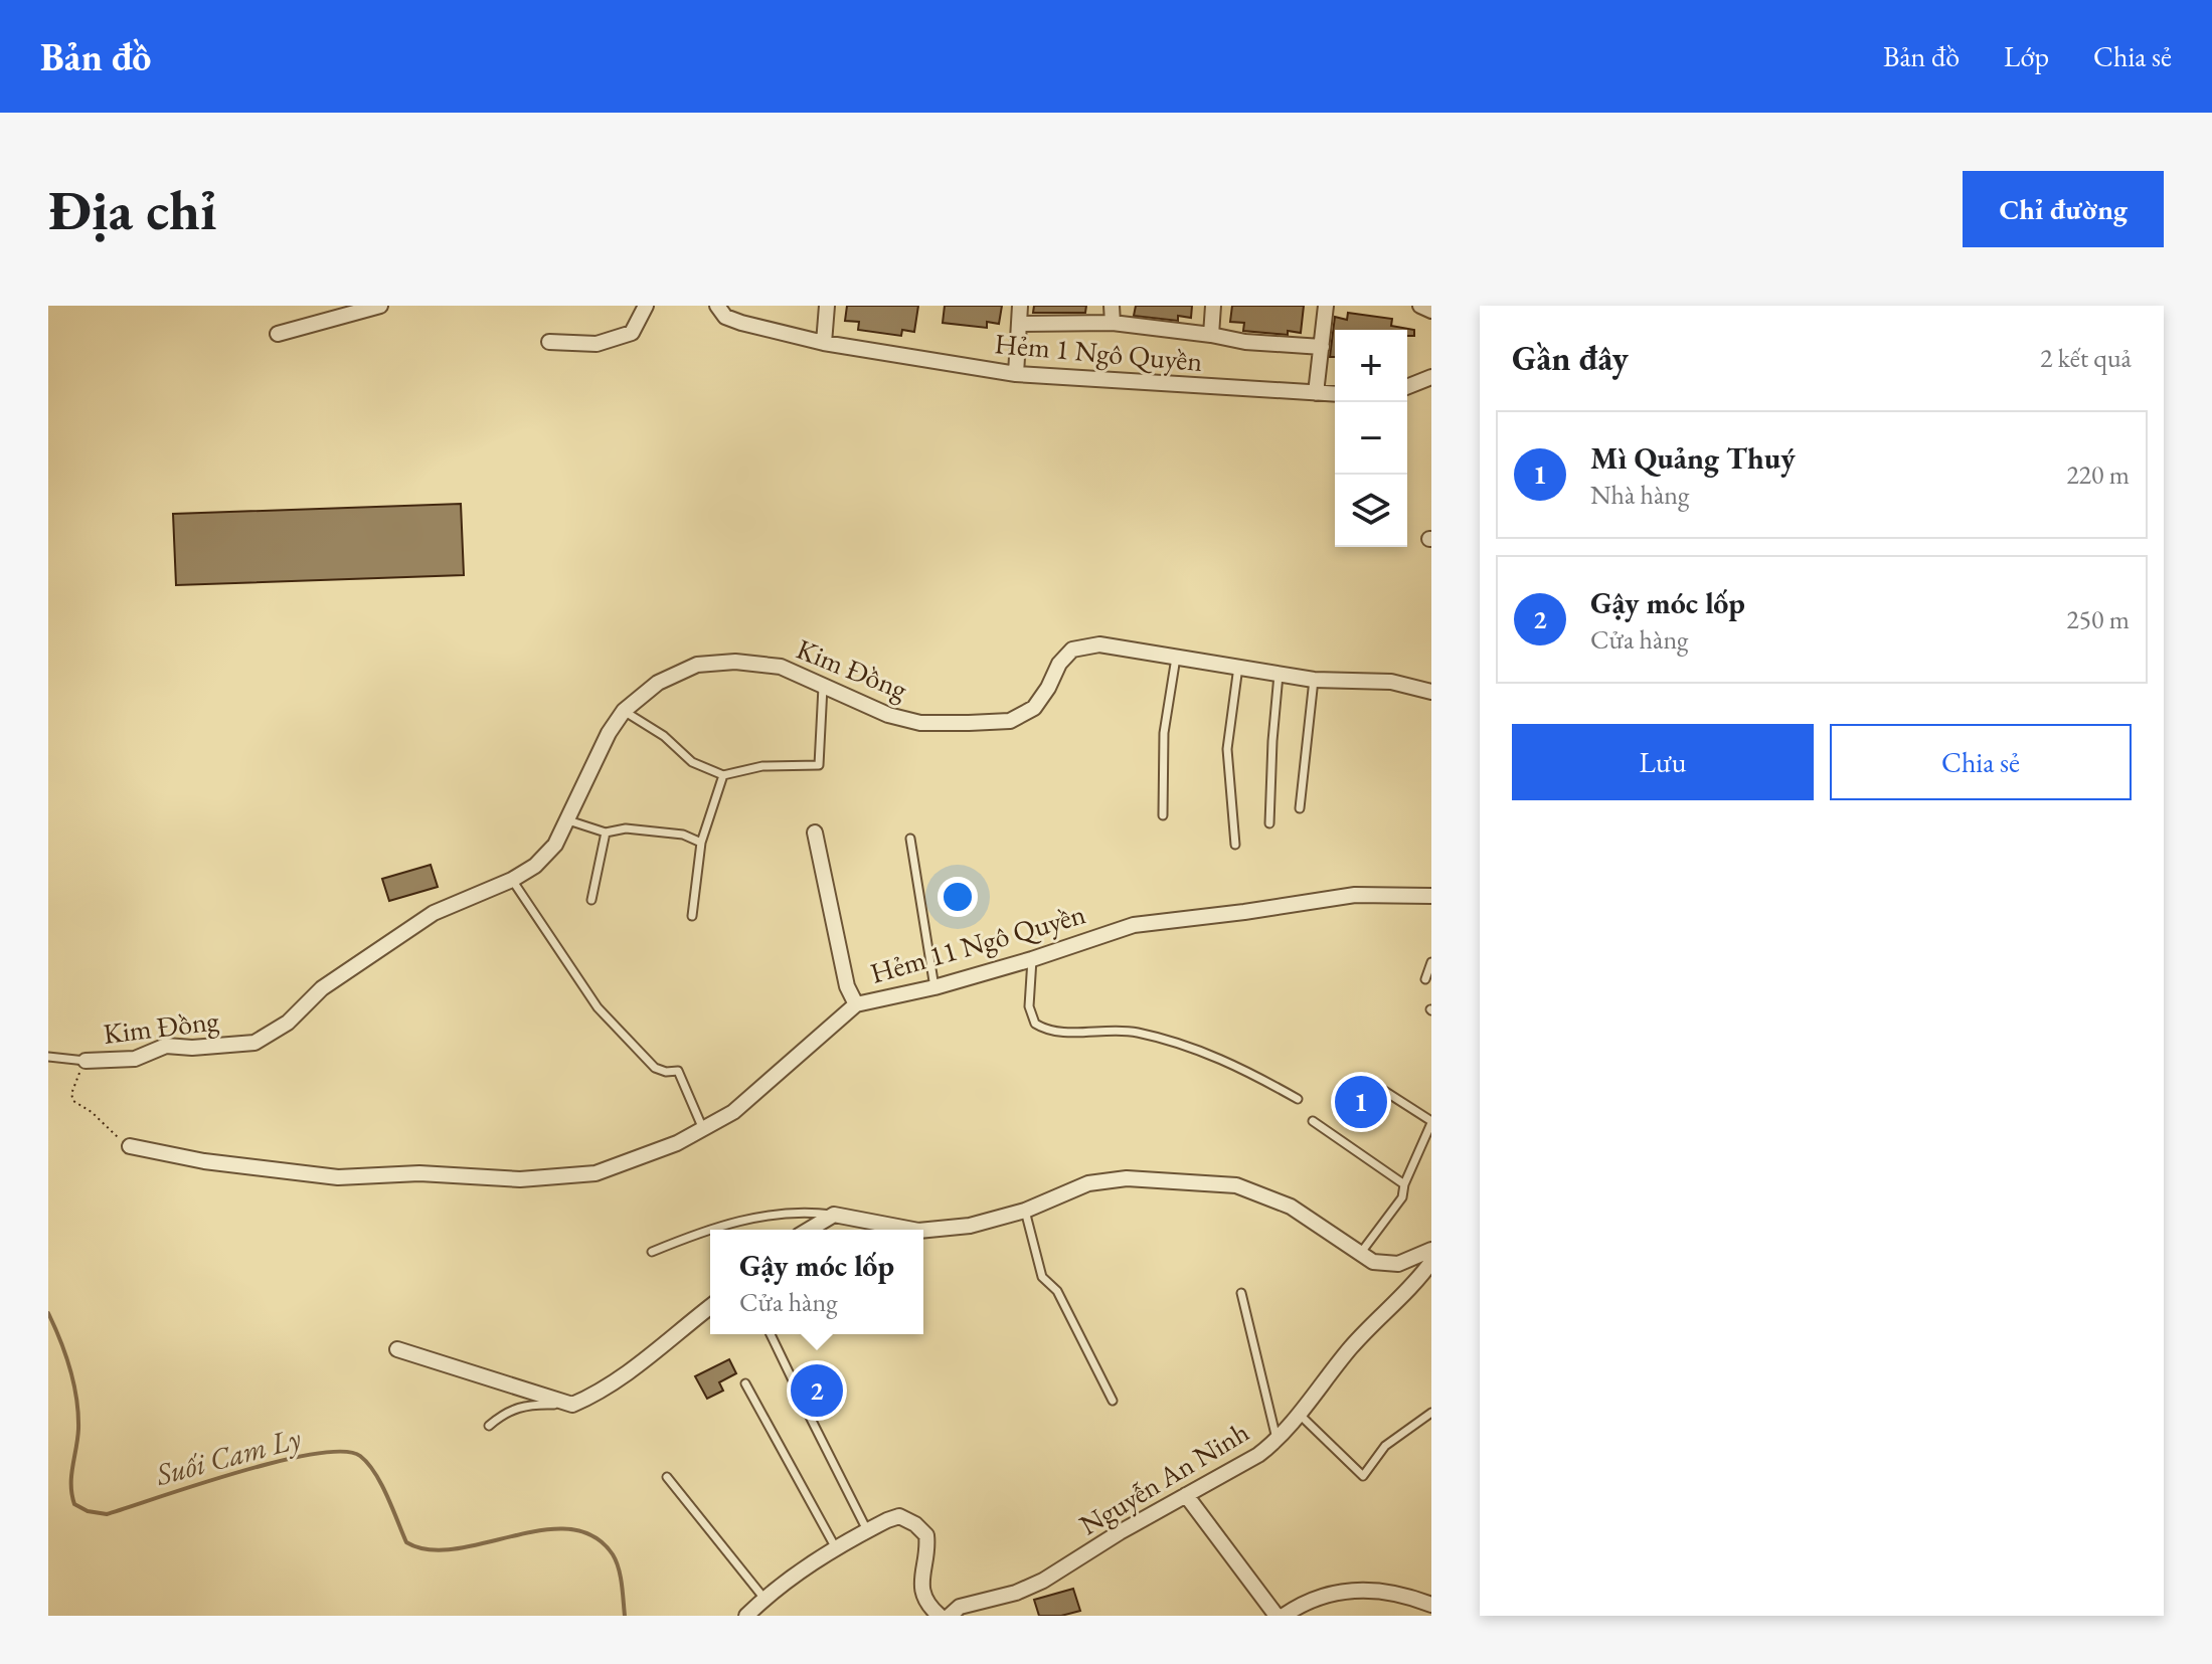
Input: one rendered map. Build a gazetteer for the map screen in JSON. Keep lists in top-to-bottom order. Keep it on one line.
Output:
{"streets":{"street":["Hẻm 1 Ngô Quyền","Kim Đồng","Hẻm 11 Ngô Quyền","Nguyễn An Ninh"]},"water":["Suối Cam Ly"],"page":{"header":"Bản đồ","nav":["Bản đồ","Lớp","Chia sẻ"],"buttons":["Chỉ đường",["Lưu","Chia sẻ"]],"title":"Địa chỉ","heading":["Gần đây","2 kết quả"],"map_buttons":["+","−"],"list":[{"mark":"1","name":"Mì Quảng Thuý","note":"Nhà hàng","value":"220 m"},{"mark":"2","name":"Gậy móc lốp","note":"Cửa hàng","value":"250 m"}],"pins":["1","2"],"popup":["Gậy móc lốp","Cửa hàng"]}}
